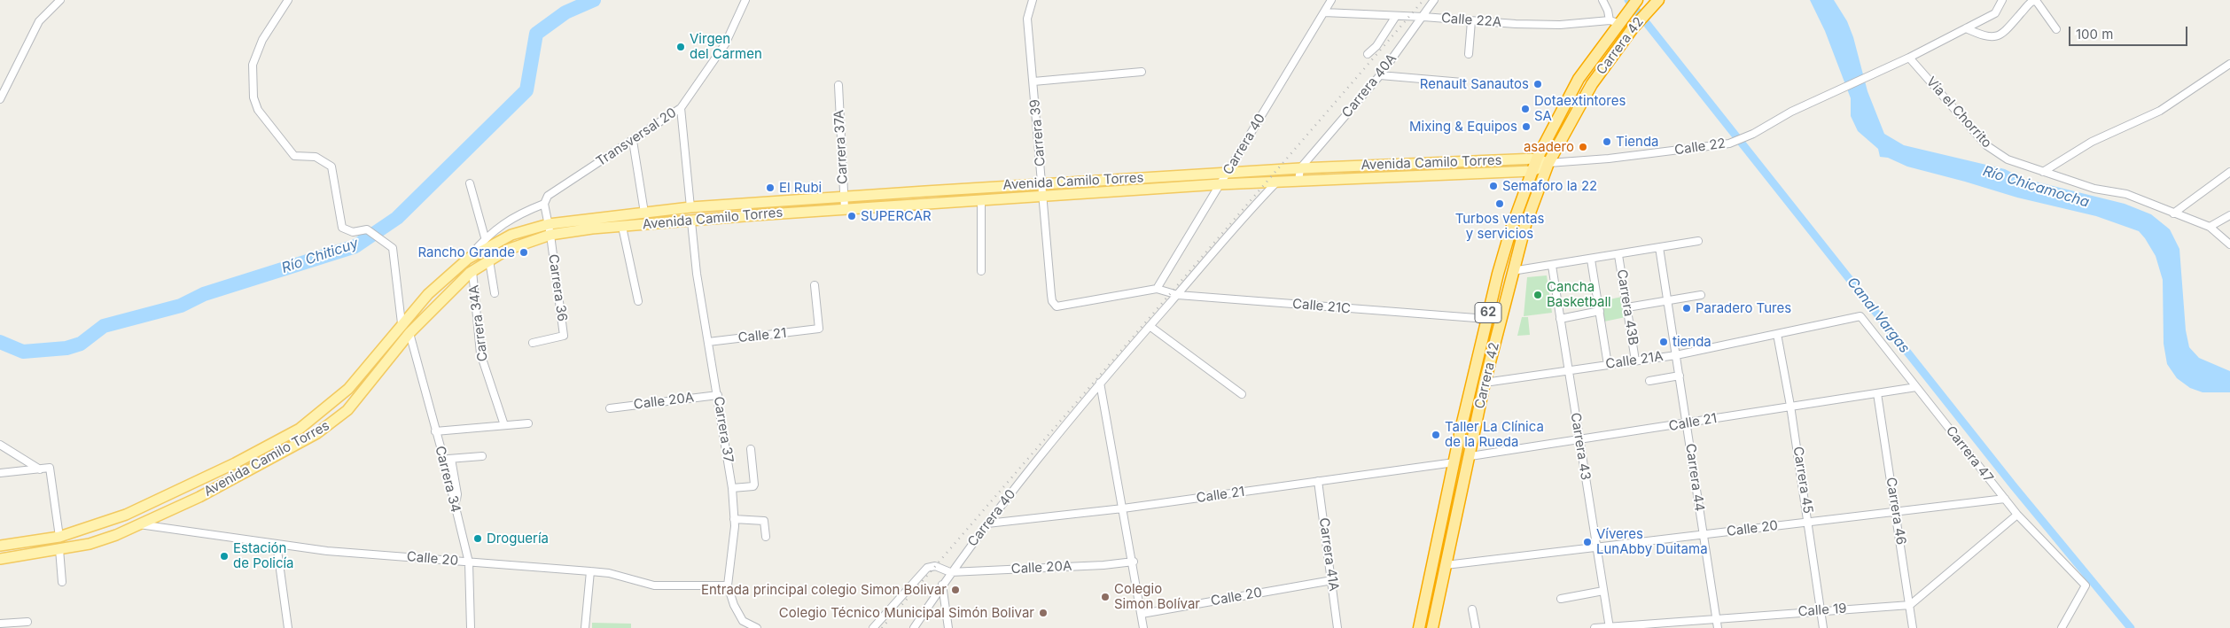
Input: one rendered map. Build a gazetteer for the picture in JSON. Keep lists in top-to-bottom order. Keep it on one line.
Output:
{"streets":{"highway":["Carrera 42","62"],"main road":["Avenida Camilo Torres"],"street":["Calle 22A","Carrera 40A","Vía el Chorrito","Carrera 39","Transversal 20","Carrera 40","Carrera 37A","Calle 22","Carrera 36","Calle 21C","Carrera 43B","Carrera 34A","Calle 21","Calle 21A","Calle 20A","Carrera 37","Carrera 43","Carrera 47","Carrera 44","Carrera 34","Carrera 45","Carrera 46","Calle 20","Carrera 41A","Calle 19"]},"crossings":[["Calle 22A","Carrera 42"],["Calle 22A","Carrera 40A"],["Calle 22A","Carrera 40"],["Carrera 42","Calle 22"],["Carrera 42","Avenida Camilo Torres"],["Carrera 42","Calle 21C"],["Carrera 42","Calle 21"],["Carrera 42","Calle 21A"],["Carrera 42","Calle 20"],["Carrera 40A","Avenida Camilo Torres"],["Vía el Chorrito","Calle 22"],["Carrera 39","Carrera 40"],["Carrera 39","Avenida Camilo Torres"],["Carrera 39","Calle 21C"],["Transversal 20","Avenida Camilo Torres"],["Carrera 40","Avenida Camilo Torres"],["Carrera 40","Calle 21C"],["Carrera 40","Calle 21"],["Carrera 40","Calle 20A"],["Carrera 37A","Avenida Camilo Torres"],["Calle 22","Avenida Camilo Torres"],["Avenida Camilo Torres","Carrera 36"],["Avenida Camilo Torres","Carrera 34A"],["Avenida Camilo Torres","Carrera 37"],["Avenida Camilo Torres","Carrera 34"],["Avenida Camilo Torres","Calle 20"],["Carrera 43B","Calle 21A"],["Calle 21","Carrera 37"],["Calle 21","Carrera 43"],["Calle 21","Carrera 47"],["Calle 21","Carrera 44"],["Calle 21","Carrera 45"],["Calle 21","Carrera 46"],["Calle 21","Carrera 41A"],["Calle 21A","Carrera 43"],["Calle 21A","Carrera 47"],["Calle 21A","Carrera 44"],["Calle 21A","Carrera 45"],["Calle 20A","Carrera 37"],["Carrera 37","Calle 20"],["Carrera 43","Calle 20"],["Carrera 43","Calle 19"],["Carrera 47","Calle 20"],["Carrera 44","Calle 20"],["Carrera 44","Calle 19"],["Carrera 34","Calle 20"],["Carrera 45","Calle 20"],["Carrera 45","Calle 19"],["Carrera 46","Calle 20"],["Carrera 46","Calle 19"],["Calle 20","Carrera 41A"]],"water":["Río Chicamocha","Río Chiticuy","Canal Vargas"],"places":["Virgen del Carmen","Renault Sanautos","Dotaextintores SA","Mixing & Equipos","Tienda","asadero","Semaforo la 22","El Rubi","Turbos ventas y servicios","SUPERCAR","Rancho Grande","Cancha Basketball","Paradero Tures","tienda","Taller La Clínica de la Rueda","Droguería","Víveres LunAbby Duitama","Estación de Policía","Entrada principal colegio Simon Bolivar","Colegio Simon Bolívar","Colegio Técnico Municipal Simón Bolivar"],"scale_bar":"100 m"}
